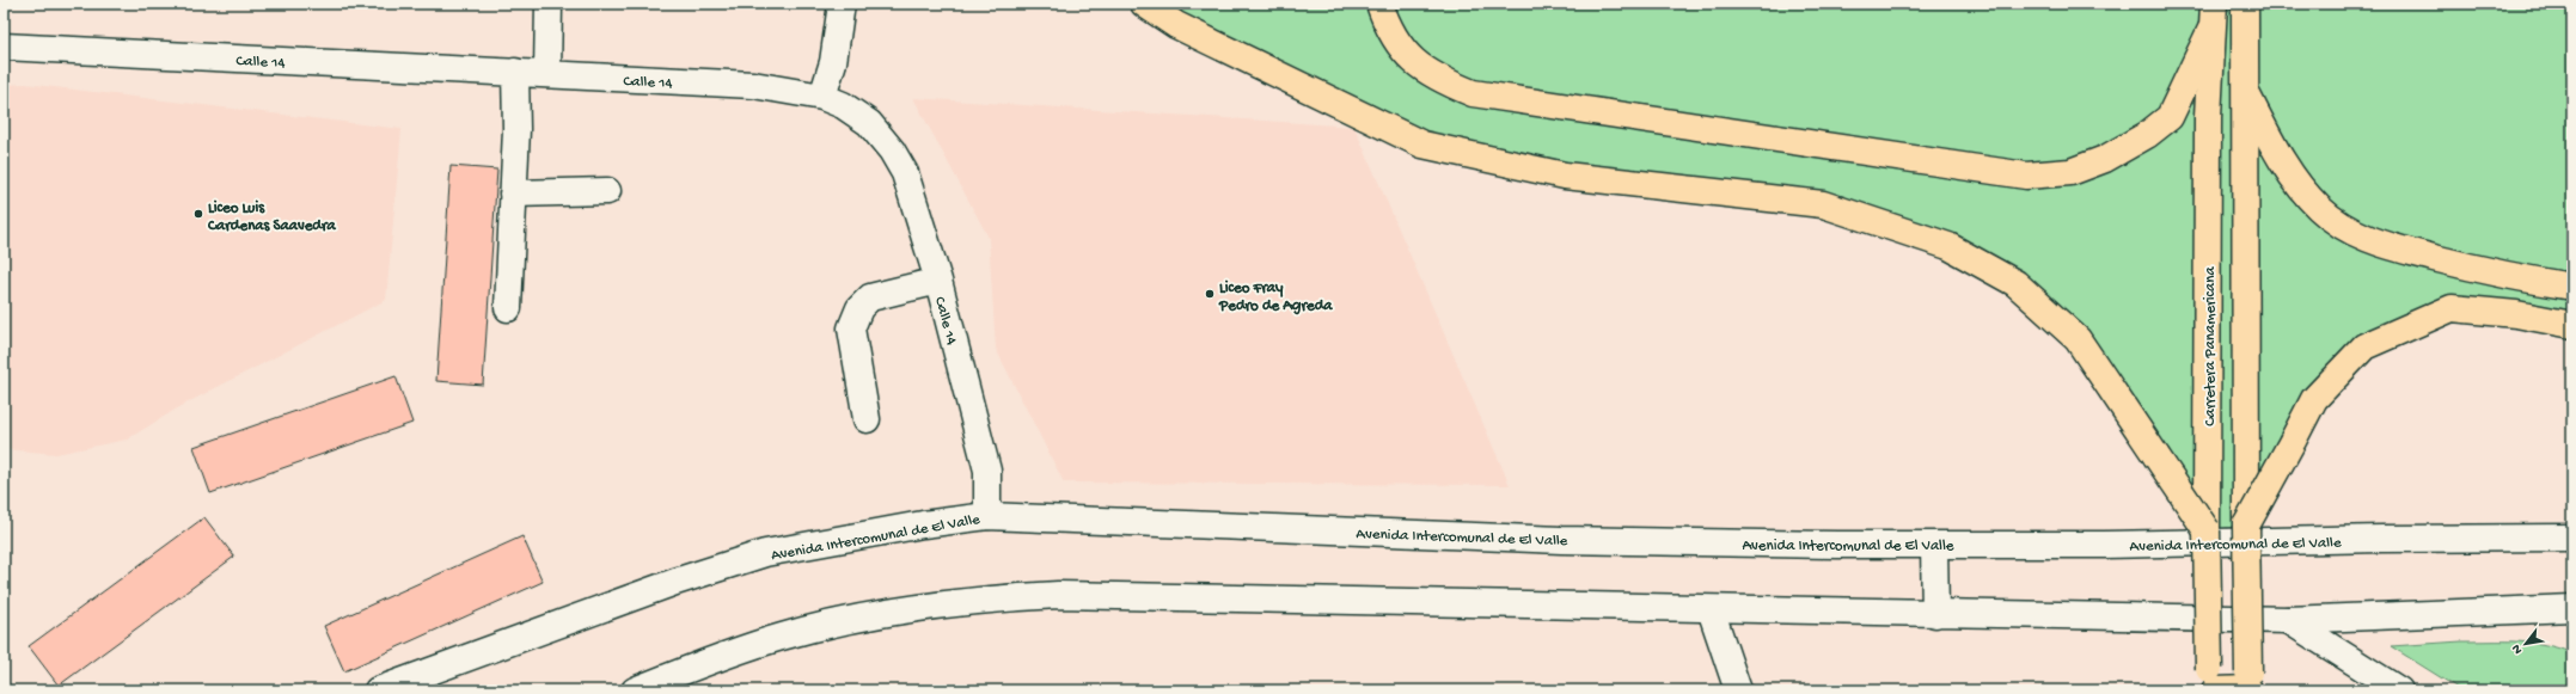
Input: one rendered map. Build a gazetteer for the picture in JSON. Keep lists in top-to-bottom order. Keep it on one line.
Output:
{"streets":{"main road":["Calle 14","Carretera Panamericana","Avenida Intercomunal de El Valle"]},"crossings":[["Calle 14","Avenida Intercomunal de El Valle"]],"places":["Liceo Luis Cardenas Saavedra","Liceo Fray Pedro de Agreda"],"north":"bottom left"}
